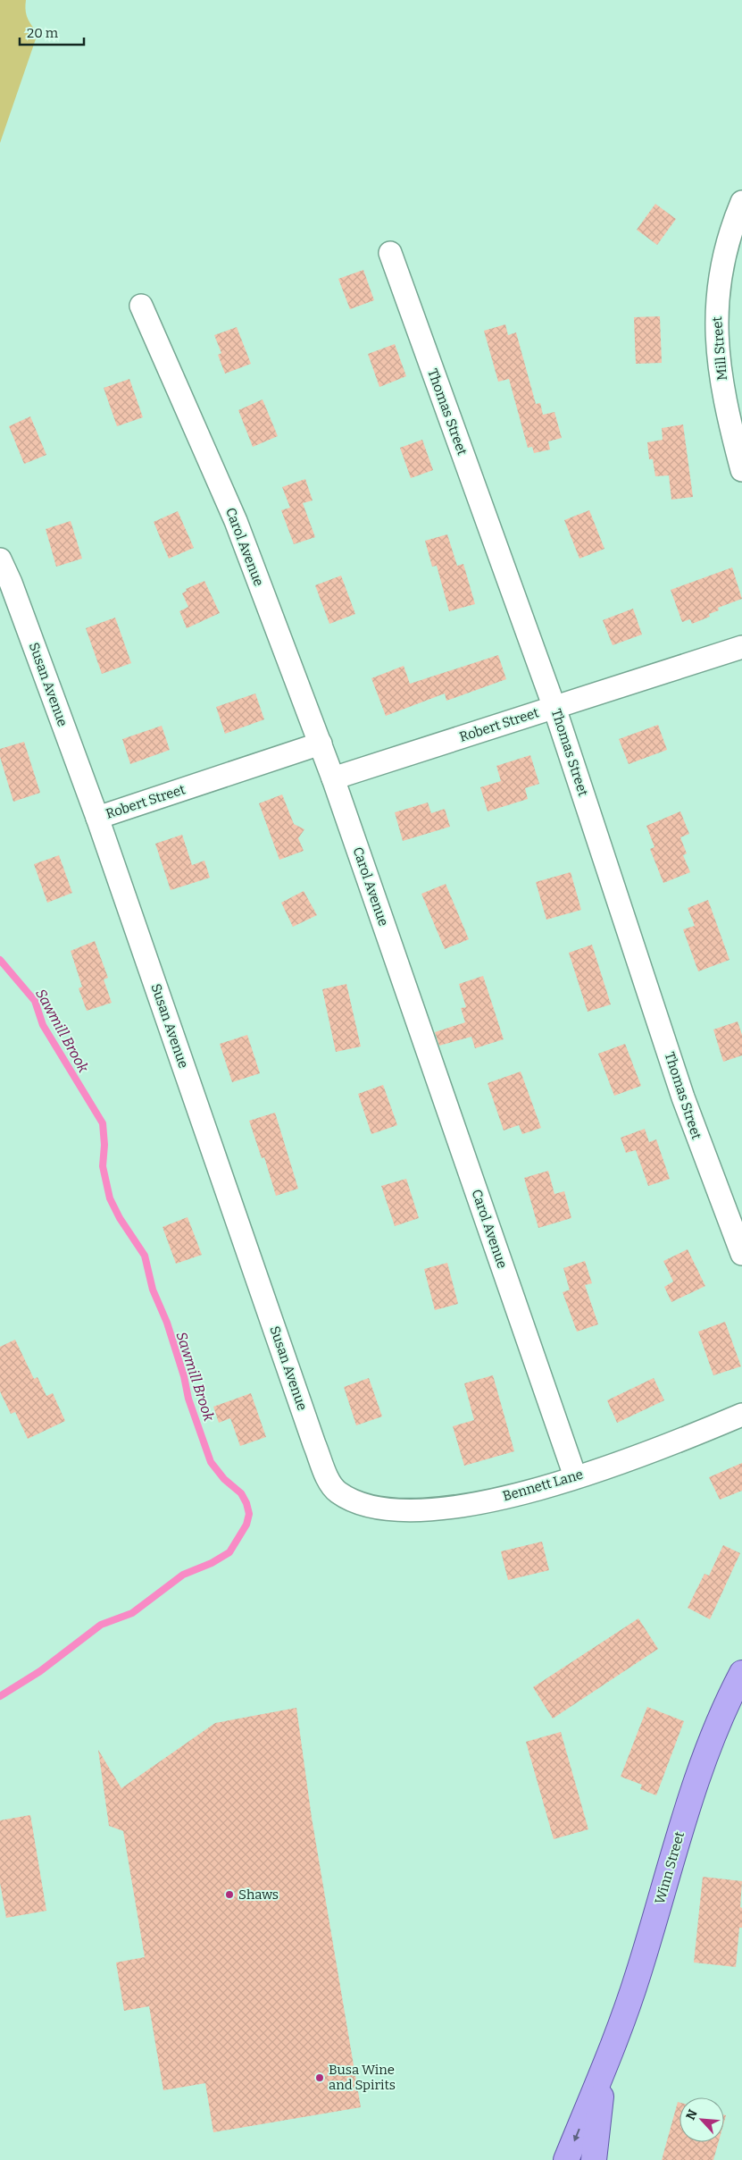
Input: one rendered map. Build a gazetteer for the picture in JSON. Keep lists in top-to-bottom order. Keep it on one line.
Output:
{"streets":{"main road":["Winn Street"],"street":["Mill Street","Thomas Street","Carol Avenue","Susan Avenue","Robert Street","Bennett Lane"]},"crossings":[["Thomas Street","Robert Street"],["Carol Avenue","Robert Street"],["Carol Avenue","Bennett Lane"],["Susan Avenue","Robert Street"],["Susan Avenue","Bennett Lane"]],"water":["Sawmill Brook"],"places":["Shaws","Busa Wine and Spirits"],"scale_bar":"20 m","north":"top left"}
